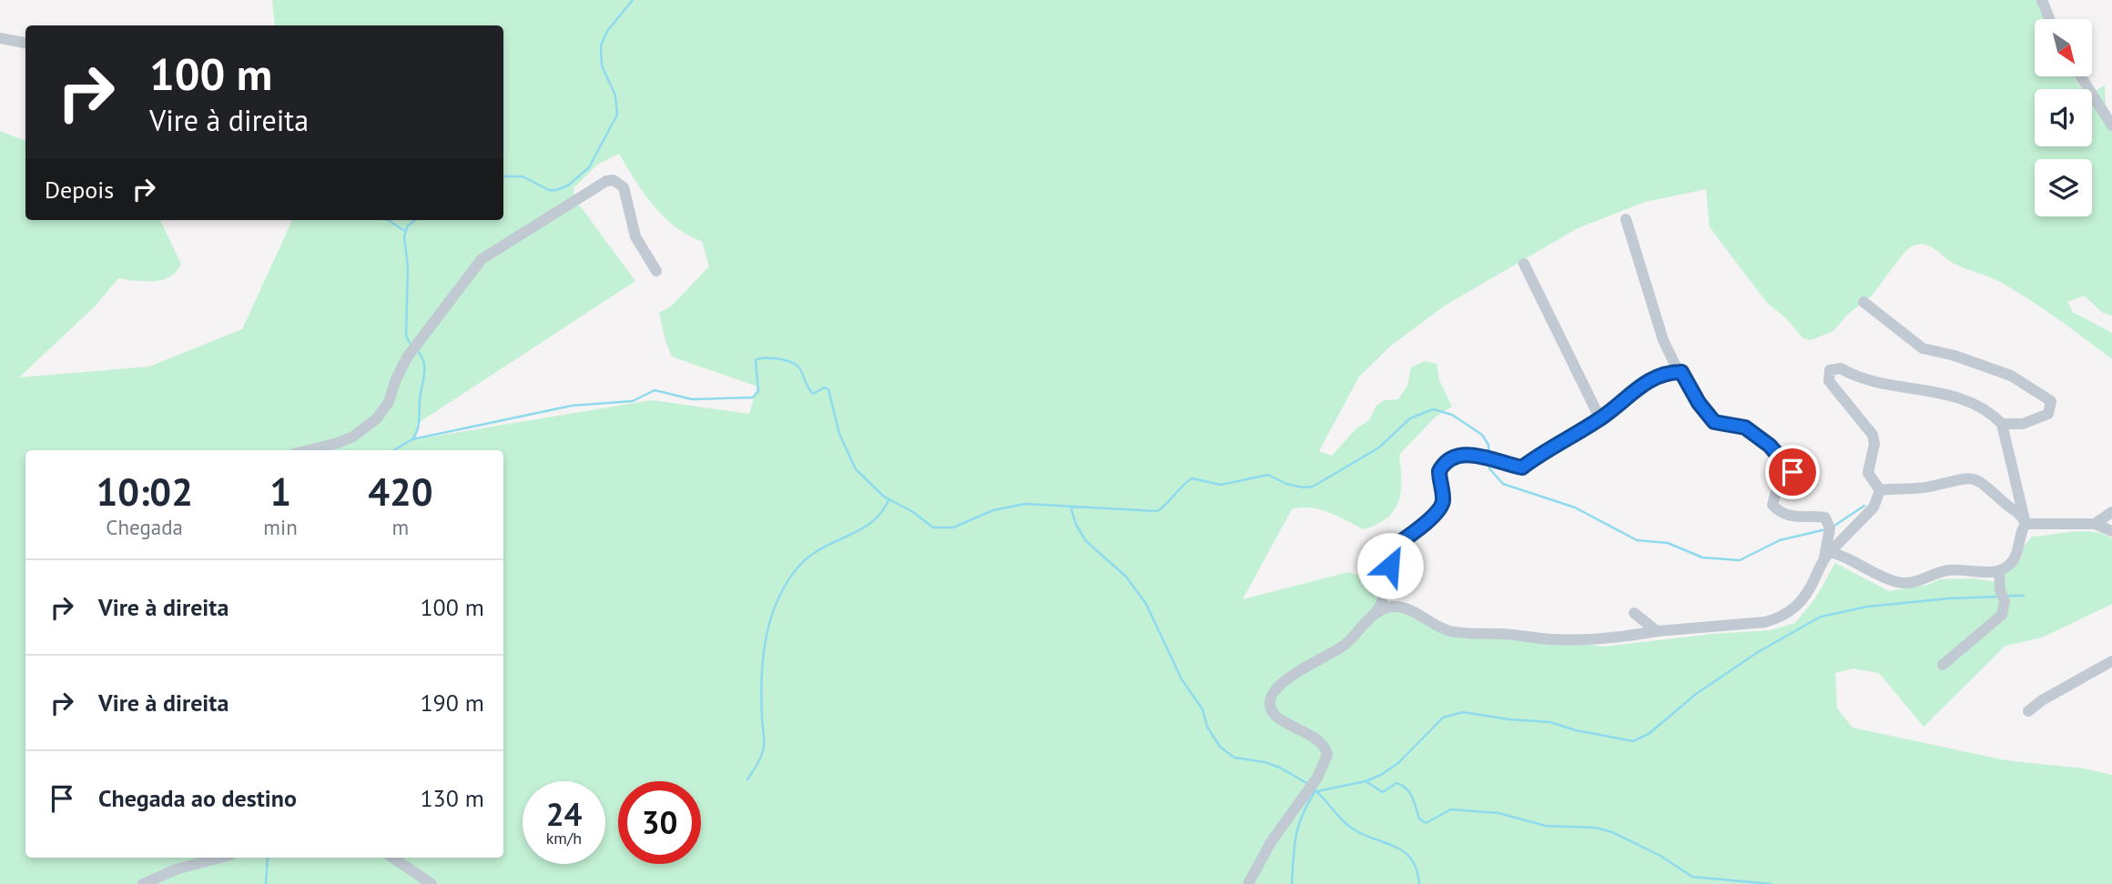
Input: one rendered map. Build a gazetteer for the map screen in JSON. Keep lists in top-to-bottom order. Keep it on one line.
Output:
{"north":"bottom right","page":{"turn":["100 m","Vire à direita"],"then":"Depois","eta":["10:02","Chegada","1","min","420","m"],"list":[{"name":"Vire à direita","value":"100 m"},{"name":"Vire à direita","value":"190 m"},{"name":"Chegada ao destino","value":"130 m"}],"speed":"24 km/h","limit":"30"}}
